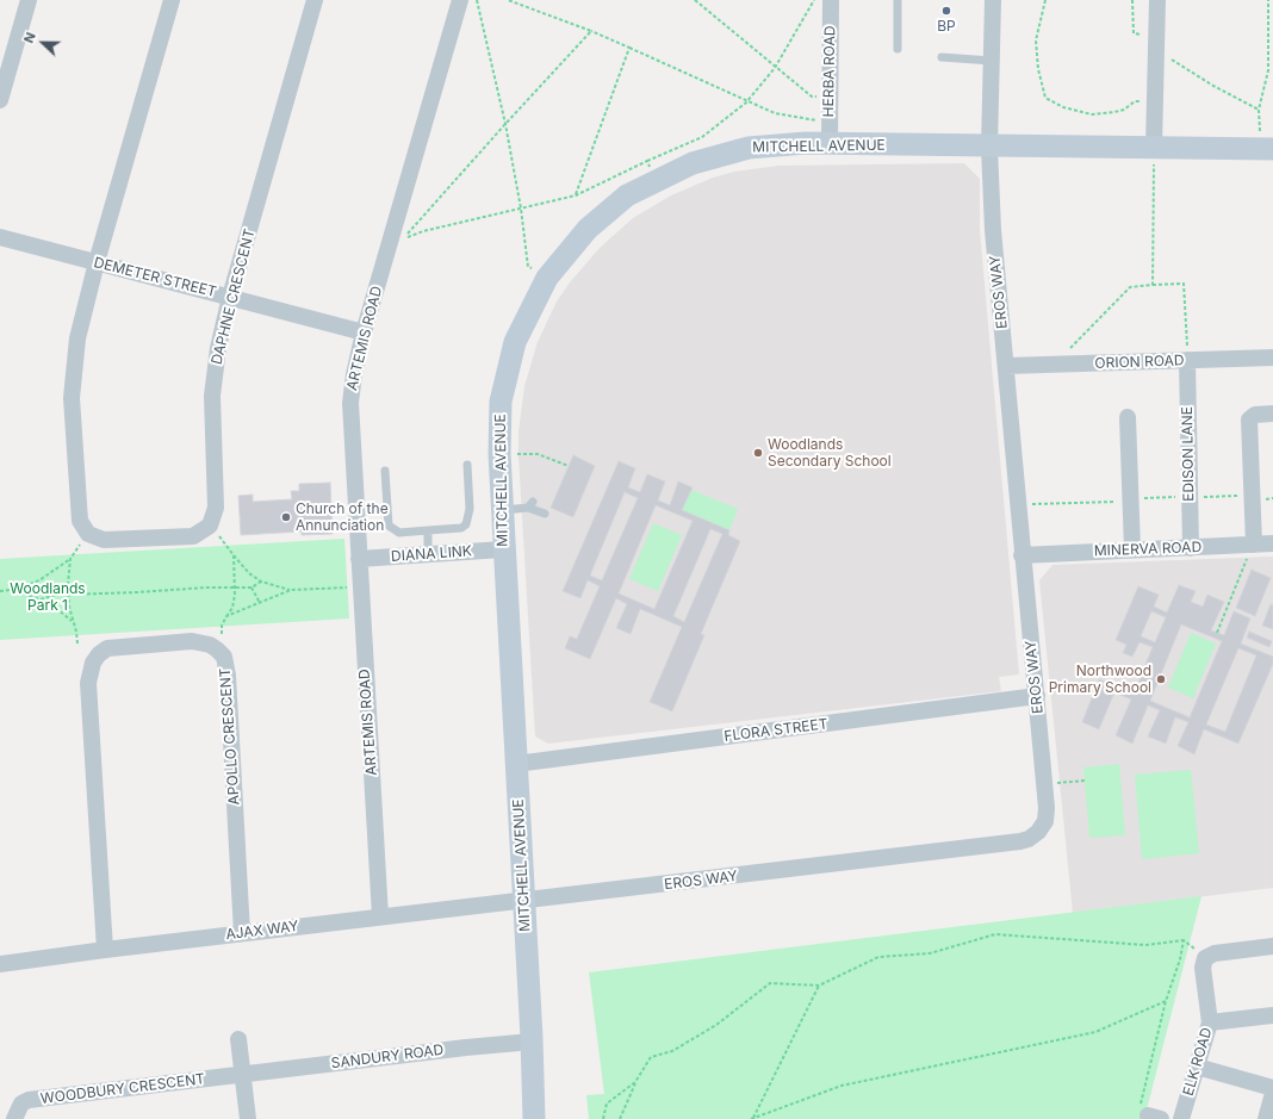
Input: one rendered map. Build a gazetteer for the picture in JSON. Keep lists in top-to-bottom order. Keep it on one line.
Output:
{"streets":{"street":["HERBA ROAD","MITCHELL AVENUE","DEMETER STREET","EROS WAY","DAPHNE CRESCENT","ARTEMIS ROAD","ORION ROAD","EDISON LANE","MINERVA ROAD","DIANA LINK","FLORA STREET","APOLLO CRESCENT","AJAX WAY","SANDURY ROAD","ELK ROAD","WOODBURY CRESCENT"]},"crossings":[["HERBA ROAD","MITCHELL AVENUE"],["MITCHELL AVENUE","EROS WAY"],["MITCHELL AVENUE","DIANA LINK"],["MITCHELL AVENUE","FLORA STREET"],["MITCHELL AVENUE","AJAX WAY"],["MITCHELL AVENUE","SANDURY ROAD"],["DEMETER STREET","DAPHNE CRESCENT"],["DEMETER STREET","ARTEMIS ROAD"],["EROS WAY","ORION ROAD"],["EROS WAY","MINERVA ROAD"],["EROS WAY","FLORA STREET"],["EROS WAY","AJAX WAY"],["ARTEMIS ROAD","DIANA LINK"],["ARTEMIS ROAD","AJAX WAY"],["ORION ROAD","EDISON LANE"],["EDISON LANE","MINERVA ROAD"],["APOLLO CRESCENT","AJAX WAY"],["SANDURY ROAD","WOODBURY CRESCENT"]],"parks":["Woodlands Park 1"],"places":["BP","Woodlands Secondary School","Church of the Annunciation","Northwood Primary School"],"north":"left"}
